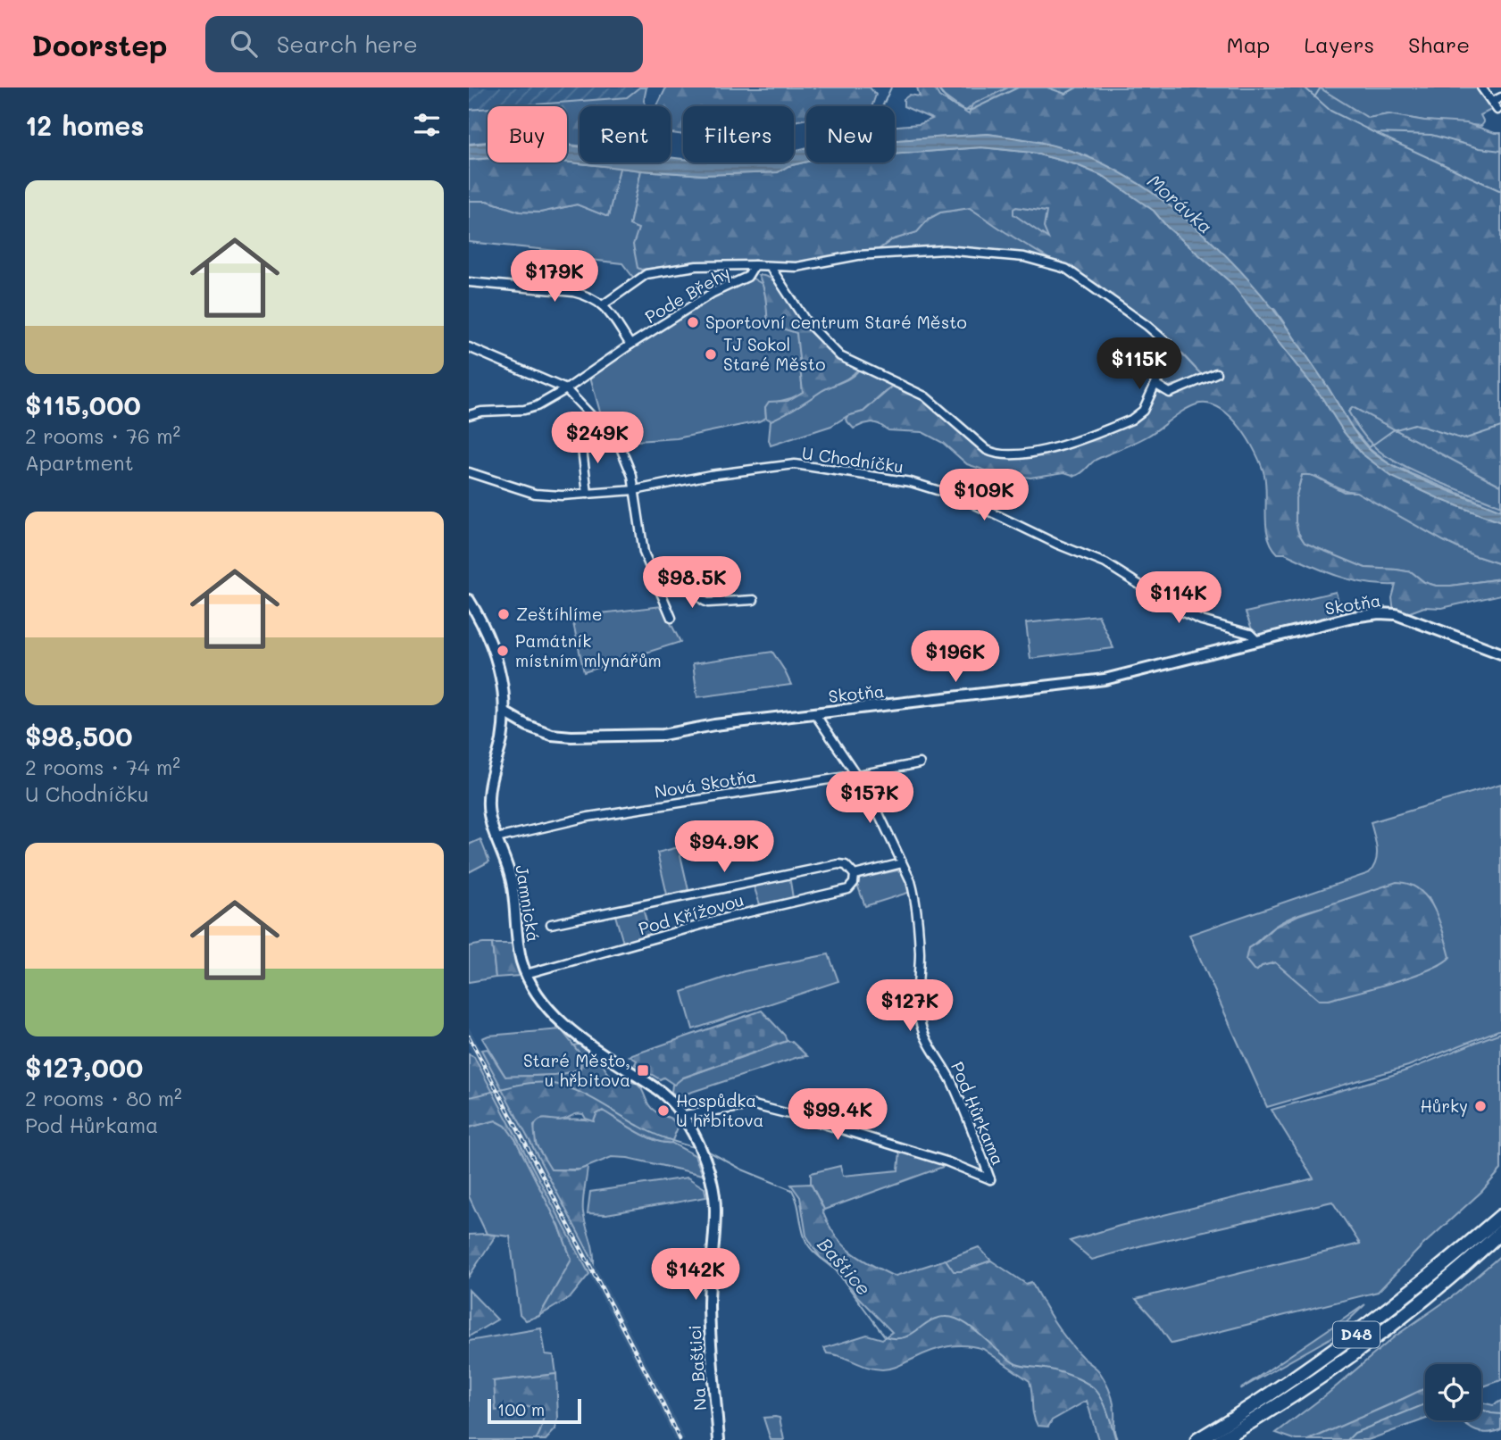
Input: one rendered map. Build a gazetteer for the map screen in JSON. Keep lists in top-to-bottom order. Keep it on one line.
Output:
{"streets":{"highway":["D48"],"street":["Pode Břehy","U Chodníčku","Skotňa","Nová Skotňa","Jamnická","Pod Křížovou","Pod Hůrkama","Na Baštici"]},"crossings":[["U Chodníčku","Skotňa"],["Skotňa","Jamnická"],["Skotňa","Pod Hůrkama"],["Nová Skotňa","Jamnická"],["Nová Skotňa","Pod Hůrkama"],["Jamnická","Pod Křížovou"],["Jamnická","Pod Hůrkama"],["Jamnická","Na Baštici"],["Pod Křížovou","Pod Hůrkama"]],"water":["Morávka","Baštice"],"places":{"other":["Sportovní centrum Staré Město","TJ Sokol Staré Město","Zeštíhlíme","Památník místním mlynářům","Hůrky","Hospůdka U hřbitova"],"transit":["Staré Město, u hřbitova"]},"scale_bar":"100 m","page":{"header":"Doorstep","search":"Search here","nav":["Map","Layers","Share"],"heading":"12 homes","chip":["Buy","Rent","Filters","New"],"list":[{"name":"$115,000","note":"2 rooms · 76 m² · Apartment"},{"name":"$98,500","note":"2 rooms · 74 m² · U Chodníčku"},{"name":"$127,000","note":"2 rooms · 80 m² · Pod Hůrkama"}],"price":["$179K","$115K","$249K","$109K","$98.5K","$114K","$196K","$157K","$94.9K","$127K","$99.4K","$142K"],"scale":"100 m"}}
